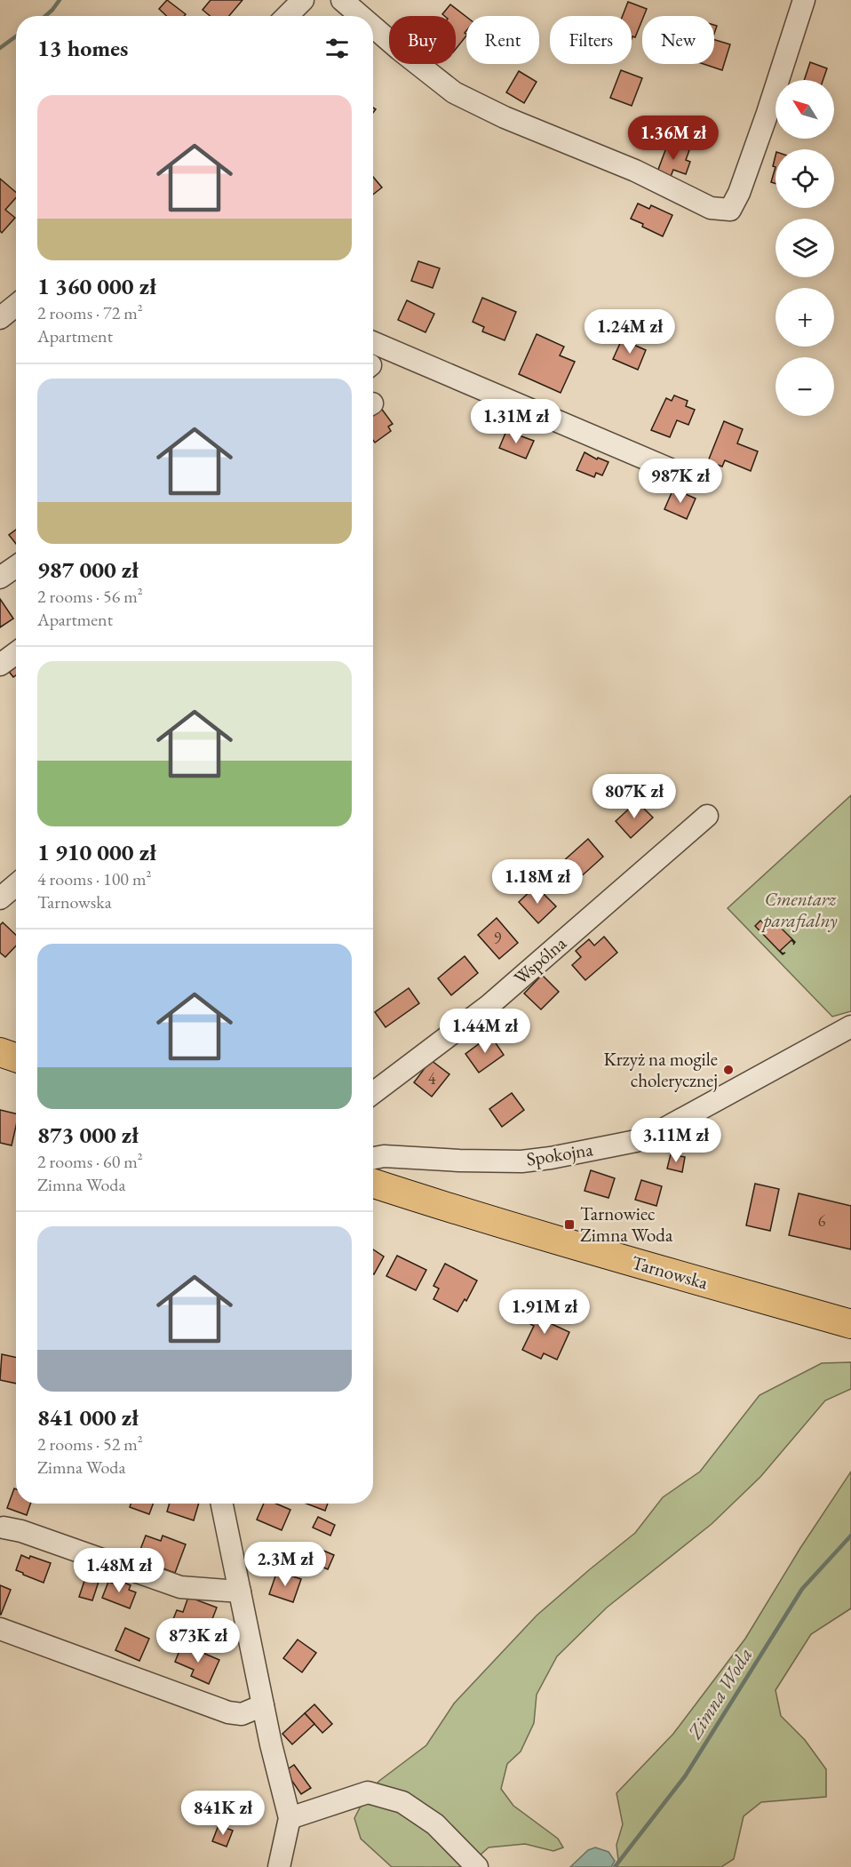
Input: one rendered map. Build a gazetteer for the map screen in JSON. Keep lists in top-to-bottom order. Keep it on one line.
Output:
{"streets":{"main road":["Tarnowska"],"street":["Wspólna","Spokojna"]},"water":["Zimna Woda"],"parks":["Cmentarz parafialny"],"places":{"other":["Krzyż na mogile cholerycznej"],"transit":["Tarnowiec Zimna Woda"]},"house_numbers":["9","4","6"],"north":"top left","page":{"chip":["Buy","Rent","Filters","New"],"heading":"13 homes","map_buttons":["+","−"],"list":[{"name":"1 360 000 zł","note":"2 rooms · 72 m² · Apartment"},{"name":"987 000 zł","note":"2 rooms · 56 m² · Apartment"},{"name":"1 910 000 zł","note":"4 rooms · 100 m² · Tarnowska"},{"name":"873 000 zł","note":"2 rooms · 60 m² · Zimna Woda"},{"name":"841 000 zł","note":"2 rooms · 52 m² · Zimna Woda"}],"price":["1.36M zł","1.24M zł","1.31M zł","987K zł","807K zł","1.18M zł","1.44M zł","3.11M zł","1.91M zł","2.3M zł","1.48M zł","873K zł","841K zł"]}}
